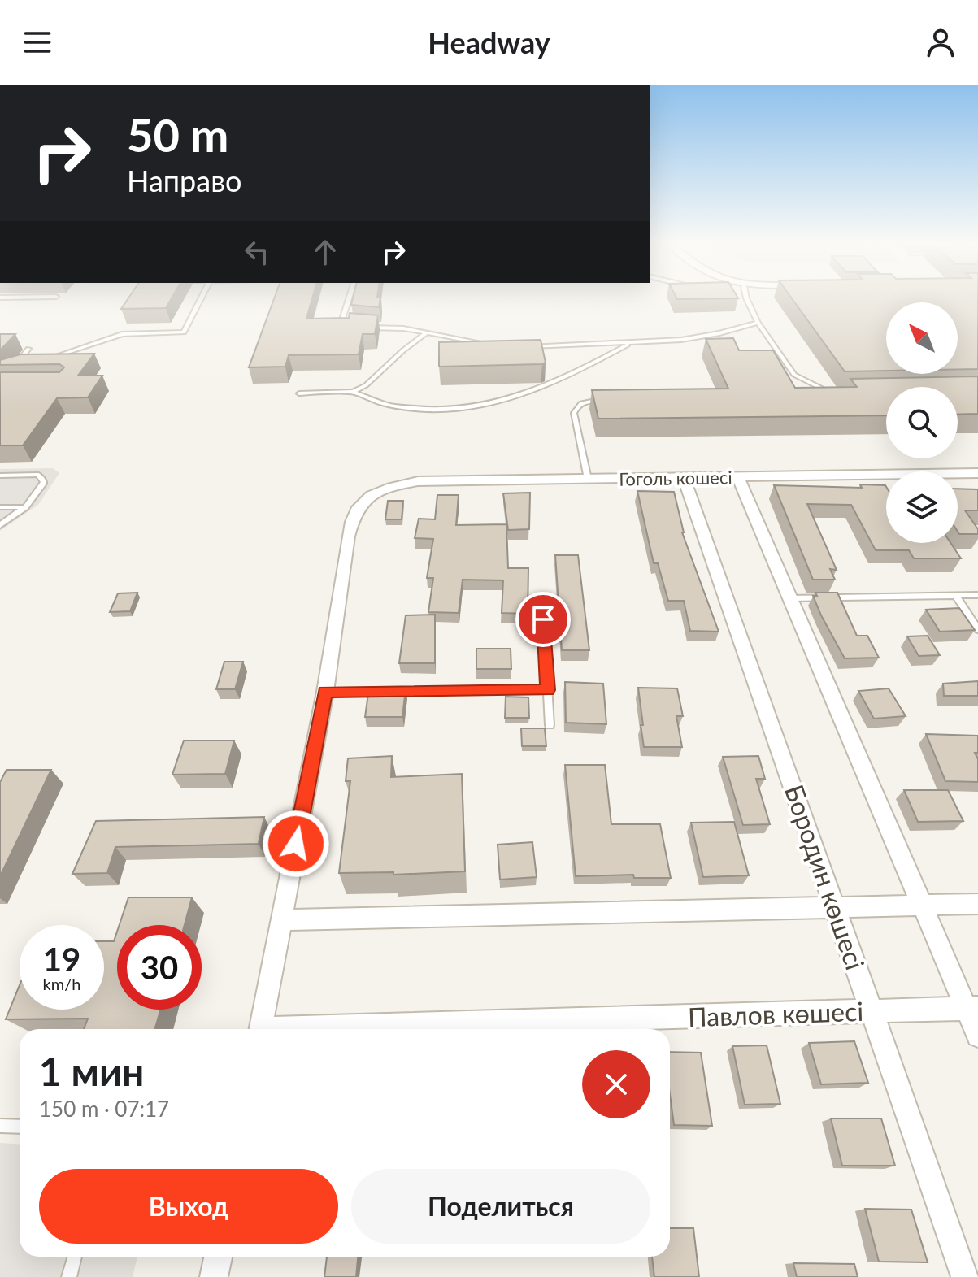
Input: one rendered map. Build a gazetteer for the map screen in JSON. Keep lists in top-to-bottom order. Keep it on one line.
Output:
{"streets":{"street":["Гоголь көшесі","Бородин көшесі","Павлов көшесі"]},"crossings":[["Гоголь көшесі","Бородин көшесі"],["Бородин көшесі","Павлов көшесі"]],"north":"top left","page":{"header":"Headway","turn":["50 m","Направо"],"speed":"19 km/h","limit":"30","heading":["1 мин","150 m · 07:17"],"buttons":["Выход","Поделиться"]}}
